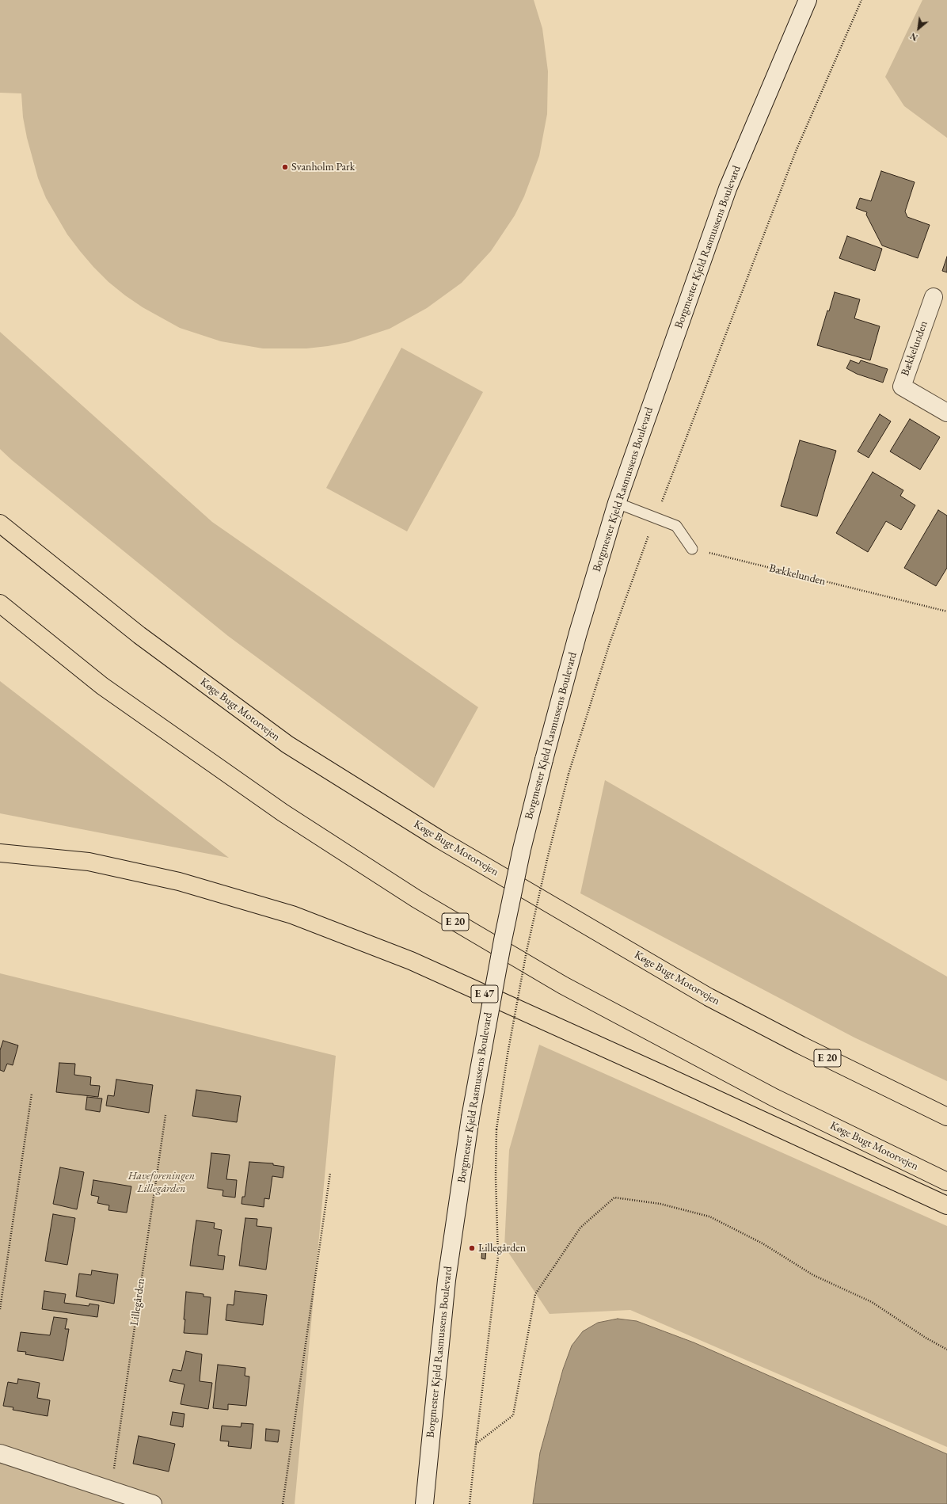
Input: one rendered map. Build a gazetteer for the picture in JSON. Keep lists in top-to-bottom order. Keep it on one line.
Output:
{"streets":{"highway":["Køge Bugt Motorvejen","E 20","E 47"],"street":["Borgmester Kjeld Rasmussens Boulevard","Bækkelunden"],"path":["Lillegården"]},"parks":["Haveforeningen Lillegården"],"places":["Svanholm Park","Lillegården"],"north":"bottom left"}
